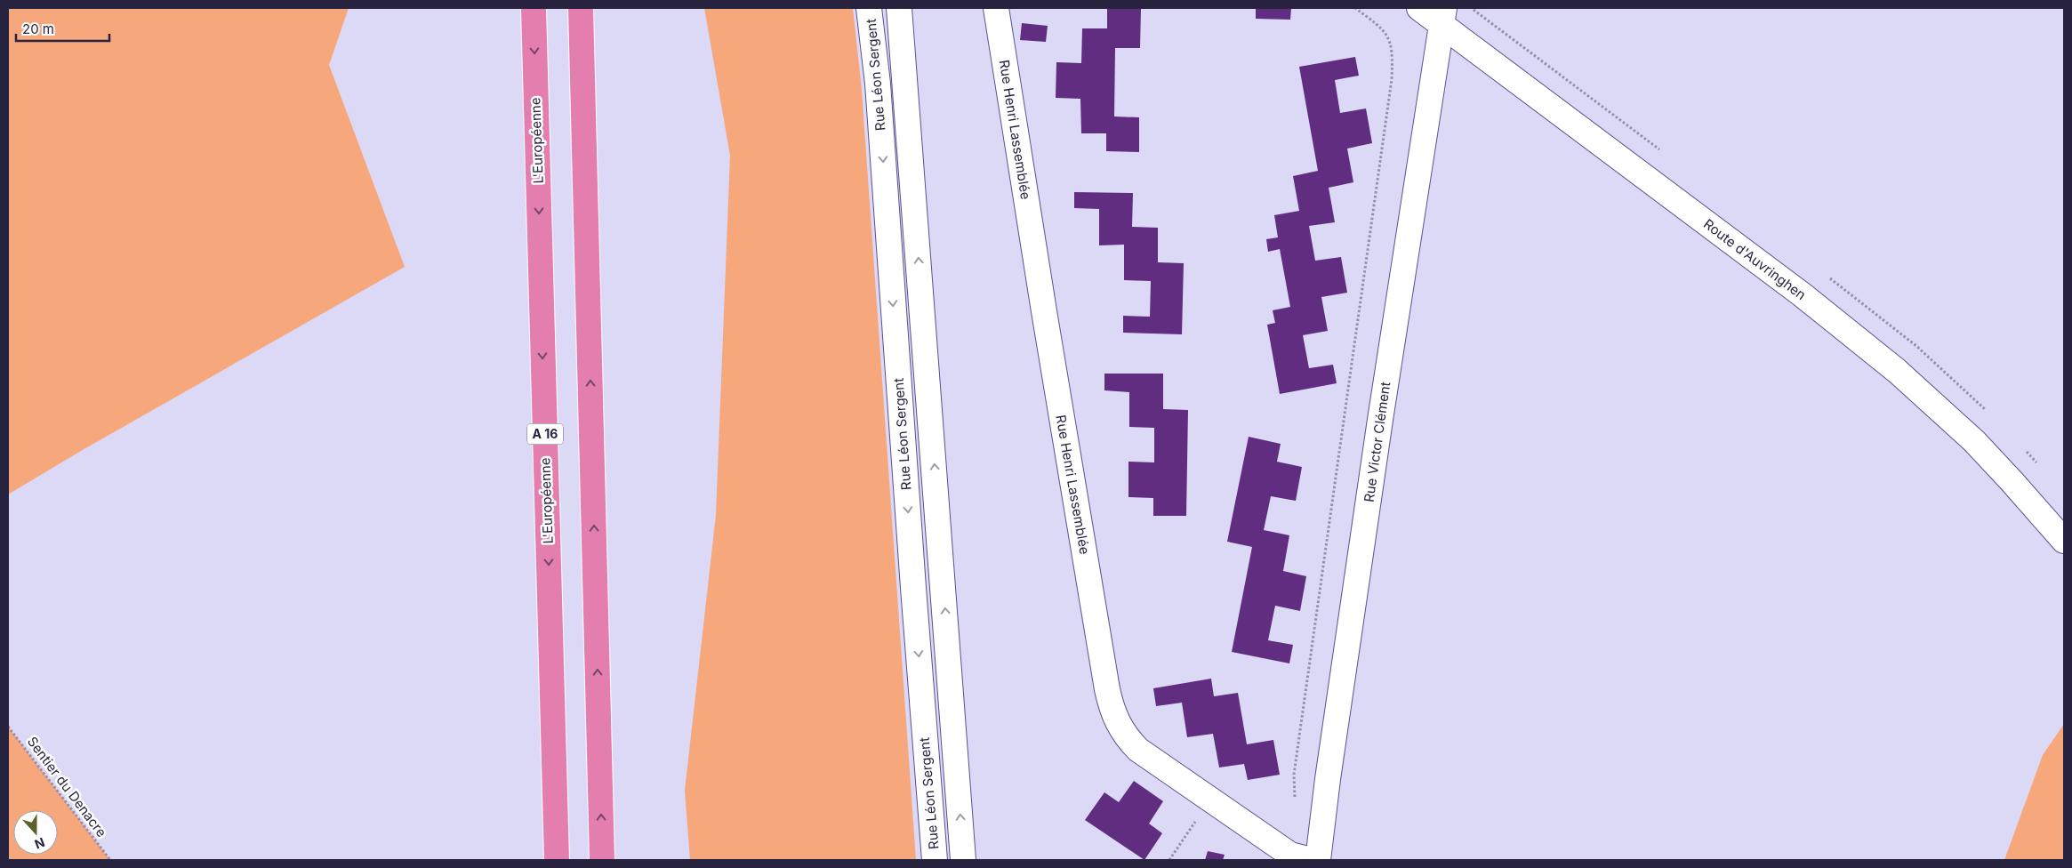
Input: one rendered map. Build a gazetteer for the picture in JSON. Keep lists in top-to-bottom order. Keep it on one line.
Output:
{"streets":{"highway":["L'Européenne","A 16"],"street":["Rue Léon Sergent","Rue Henri Lassemblée","Route d'Auvringhen","Rue Victor Clément"],"path":["Sentier du Denacre"]},"crossings":[["Route d'Auvringhen","Rue Victor Clément"]],"scale_bar":"20 m","north":"bottom"}
